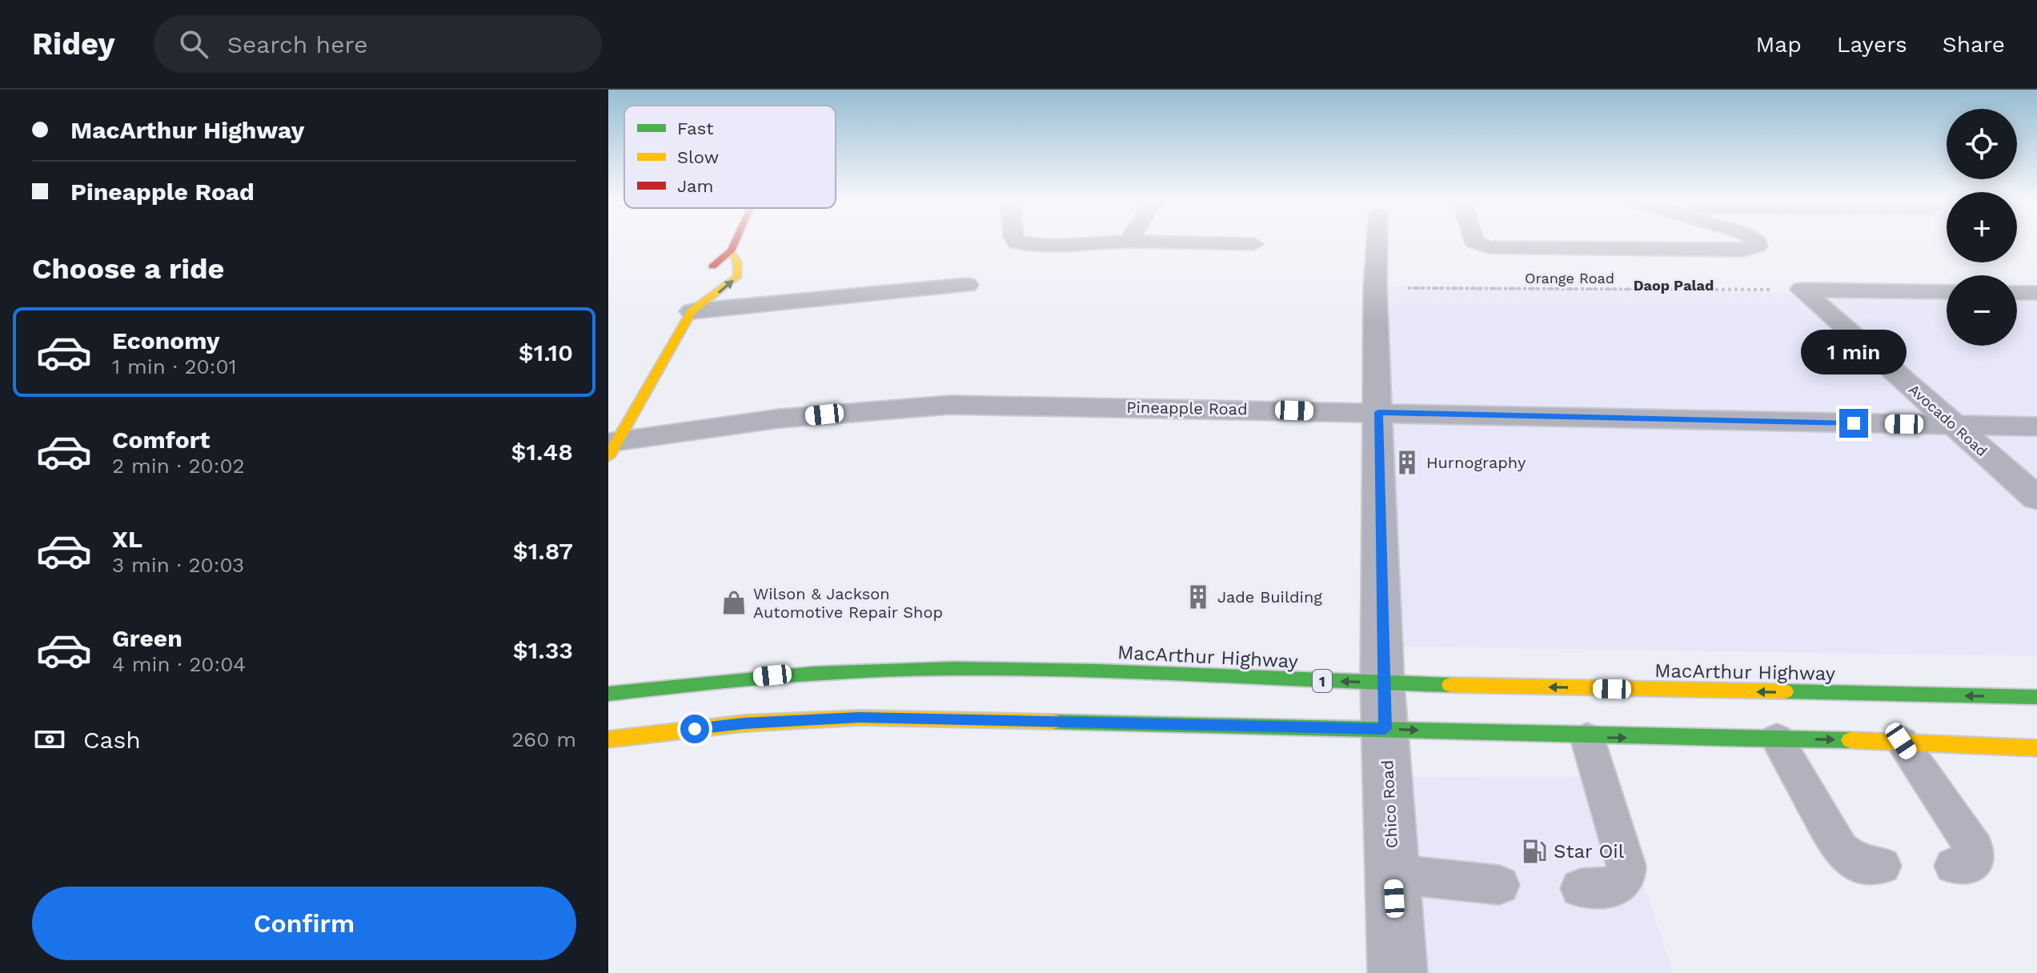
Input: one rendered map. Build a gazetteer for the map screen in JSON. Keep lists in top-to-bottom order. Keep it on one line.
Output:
{"streets":{"main road":["MacArthur Highway","1"],"street":["Pineapple Road","Avocado Road","Chico Road"],"path":["Orange Road"]},"crossings":[["Orange Road","Avocado Road"],["Orange Road","Chico Road"],["Pineapple Road","Avocado Road"],["Pineapple Road","Chico Road"],["MacArthur Highway","Chico Road"]],"districts":["Daop Palad"],"places":{"building":["Hurnography","Jade Building"],"shop":["Wilson & Jackson Automotive Repair Shop"],"fuel station":["Star Oil"]},"legend":["Fast","Slow","Jam"],"page":{"header":"Ridey","search":"Search here","nav":["Map","Layers","Share"],"banner":["MacArthur Highway","Pineapple Road"],"map_buttons":["+","−"],"heading":"Choose a ride","list":[{"name":"Economy","note":"1 min · 20:01","value":"$1.10"},{"name":"Comfort","note":"2 min · 20:02","value":"$1.48"},{"name":"XL","note":"3 min · 20:03","value":"$1.87"},{"name":"Green","note":"4 min · 20:04","value":"$1.33"}],"bubble":"1 min","pay":["Cash","260 m"],"buttons":"Confirm"}}
